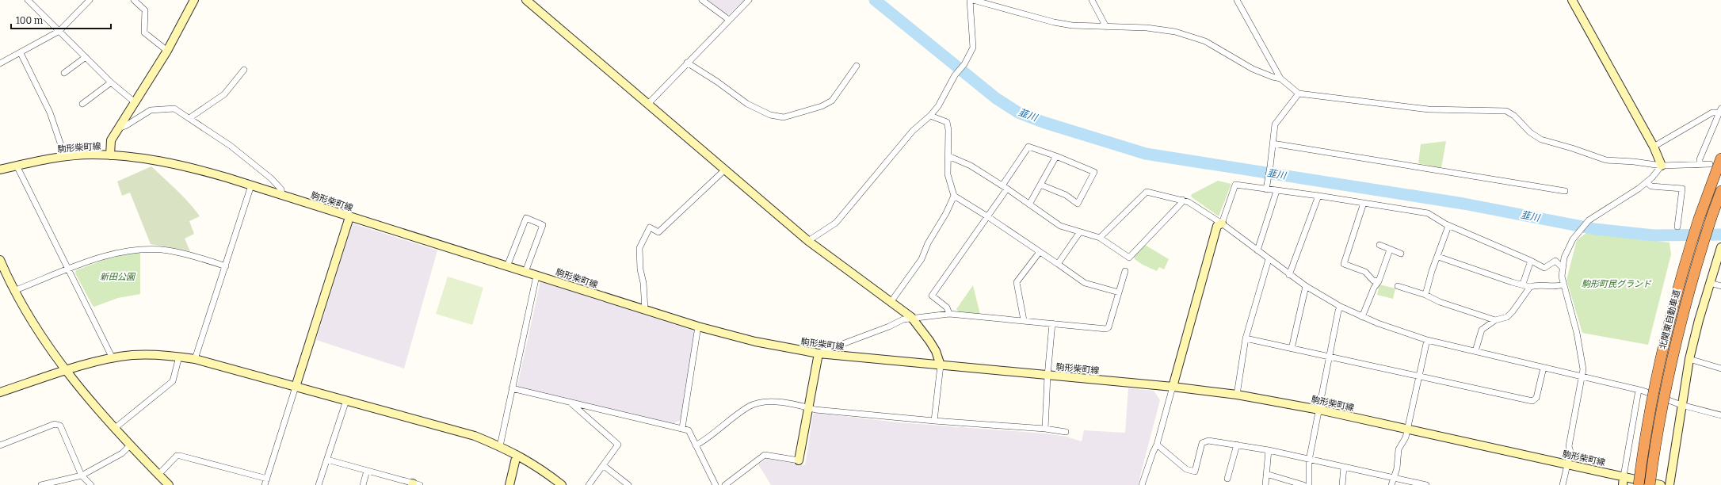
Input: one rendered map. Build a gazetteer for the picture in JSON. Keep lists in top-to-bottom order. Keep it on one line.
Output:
{"streets":{"highway":["北関東自動車道"],"street":["駒形柴町線"]},"water":["韮川"],"parks":["新田公園","駒形町民グランド"],"scale_bar":"100 m"}
